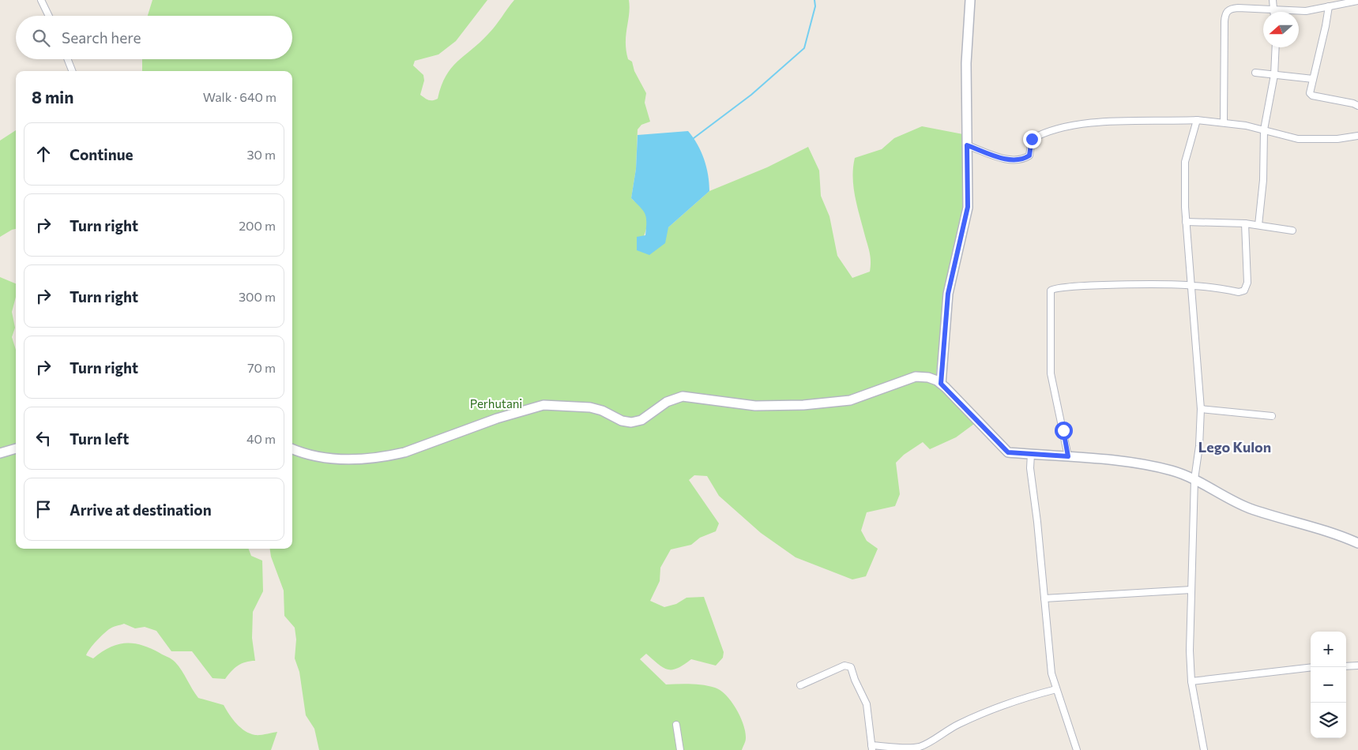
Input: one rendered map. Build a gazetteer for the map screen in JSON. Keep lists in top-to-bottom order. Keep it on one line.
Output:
{"districts":["Lego Kulon"],"parks":["Perhutani"],"north":"left","page":{"search":"Search here","heading":["8 min","Walk · 640 m"],"list":[["Continue","30 m"],["Turn right","200 m"],["Turn right","300 m"],["Turn right","70 m"],["Turn left","40 m"],"Arrive at destination"],"map_buttons":["+","−"]}}
